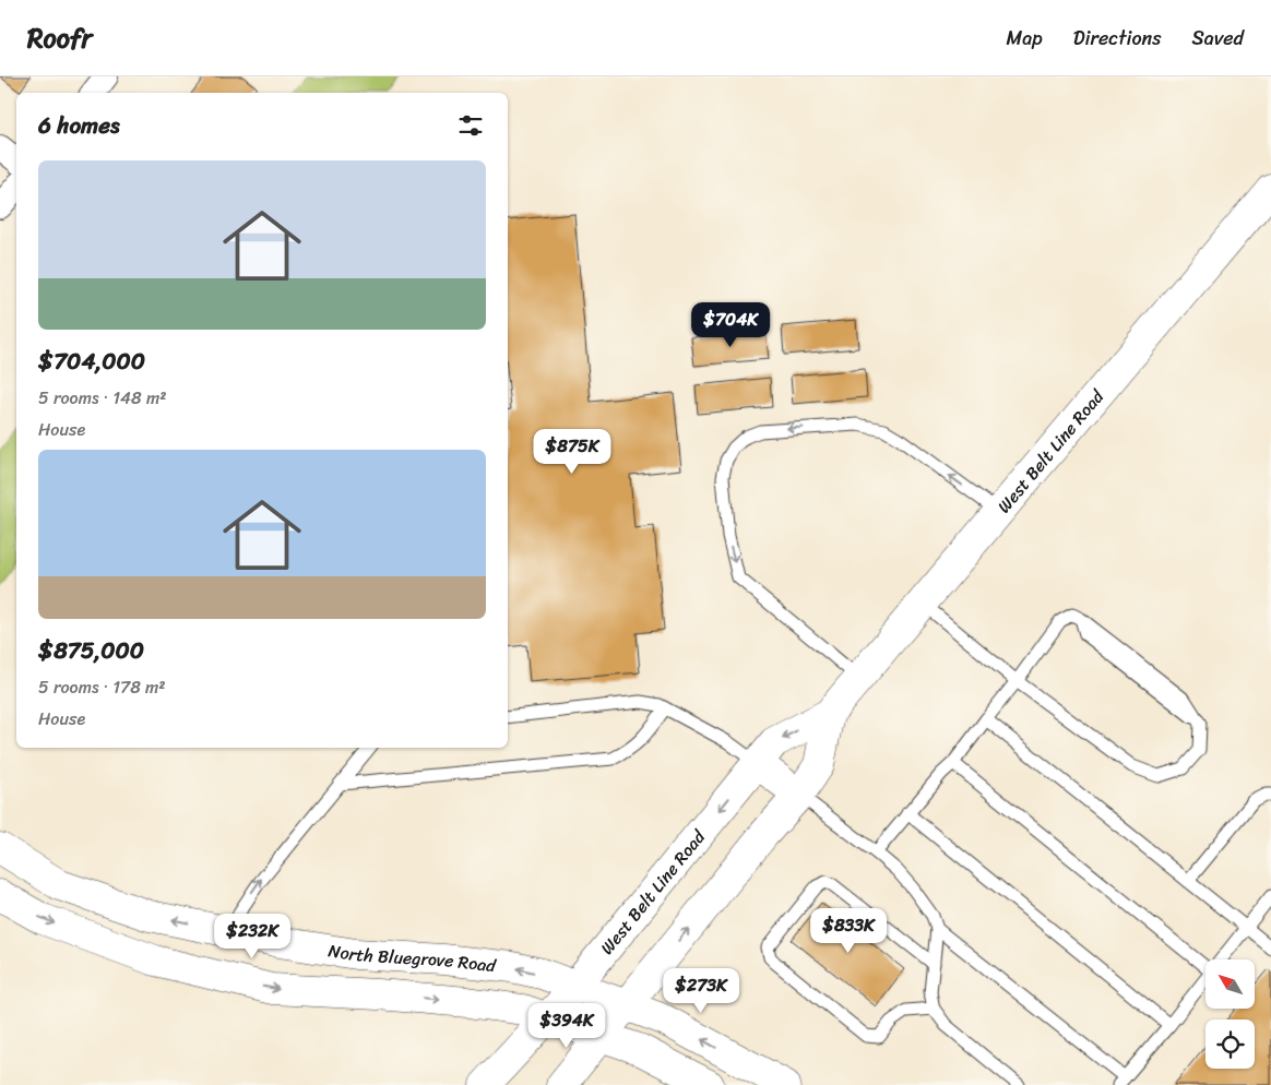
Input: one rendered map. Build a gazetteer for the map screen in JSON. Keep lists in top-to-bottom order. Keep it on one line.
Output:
{"streets":{"main road":["West Belt Line Road","North Bluegrove Road"]},"crossings":[["West Belt Line Road","North Bluegrove Road"]],"north":"top left","page":{"header":"Roofr","nav":["Map","Directions","Saved"],"heading":"6 homes","list":[{"name":"$704,000","note":"5 rooms · 148 m² · House"},{"name":"$875,000","note":"5 rooms · 178 m² · House"}],"price":["$704K","$875K","$833K","$232K","$273K","$394K"]}}
